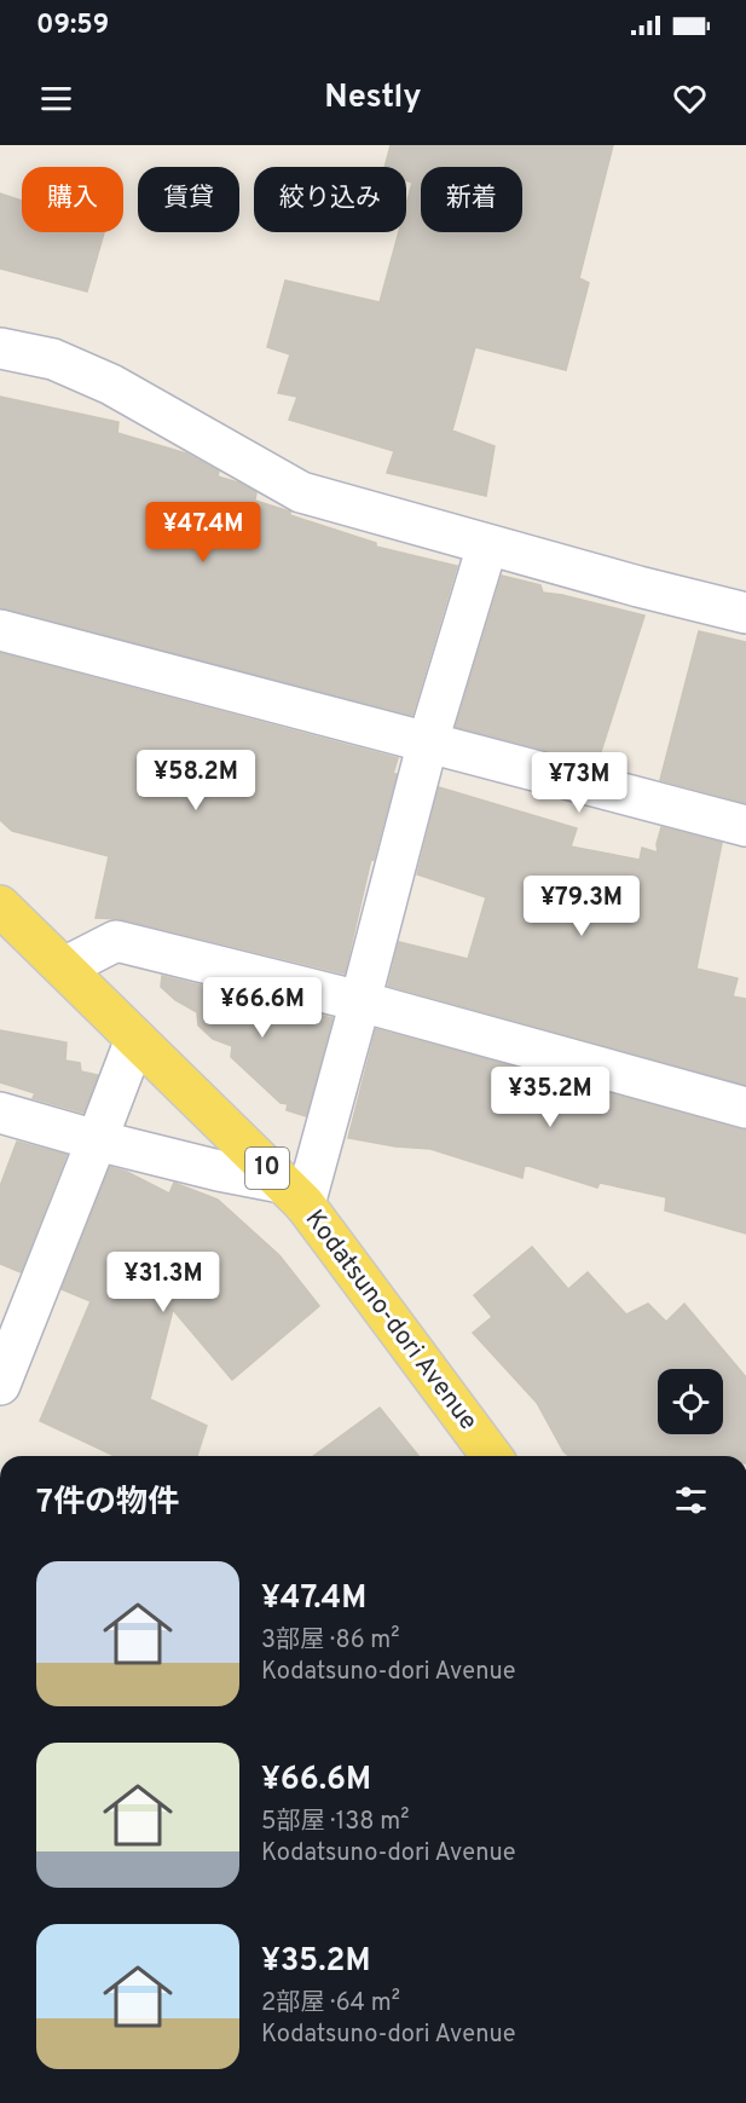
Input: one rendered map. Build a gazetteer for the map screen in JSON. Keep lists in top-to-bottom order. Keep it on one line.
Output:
{"streets":{"main road":["10","Kodatsuno-dori Avenue"]},"page":{"status":"09:59","header":"Nestly","chip":["購入","賃貸","絞り込み","新着"],"price":["¥47.4M","¥58.2M","¥73M","¥79.3M","¥66.6M","¥35.2M","¥31.3M"],"heading":"7件の物件","list":[{"name":"¥47.4M","note":"3部屋 · 86 m² · Kodatsuno-dori Avenue"},{"name":"¥66.6M","note":"5部屋 · 138 m² · Kodatsuno-dori Avenue"},{"name":"¥35.2M","note":"2部屋 · 64 m² · Kodatsuno-dori Avenue"}]}}
